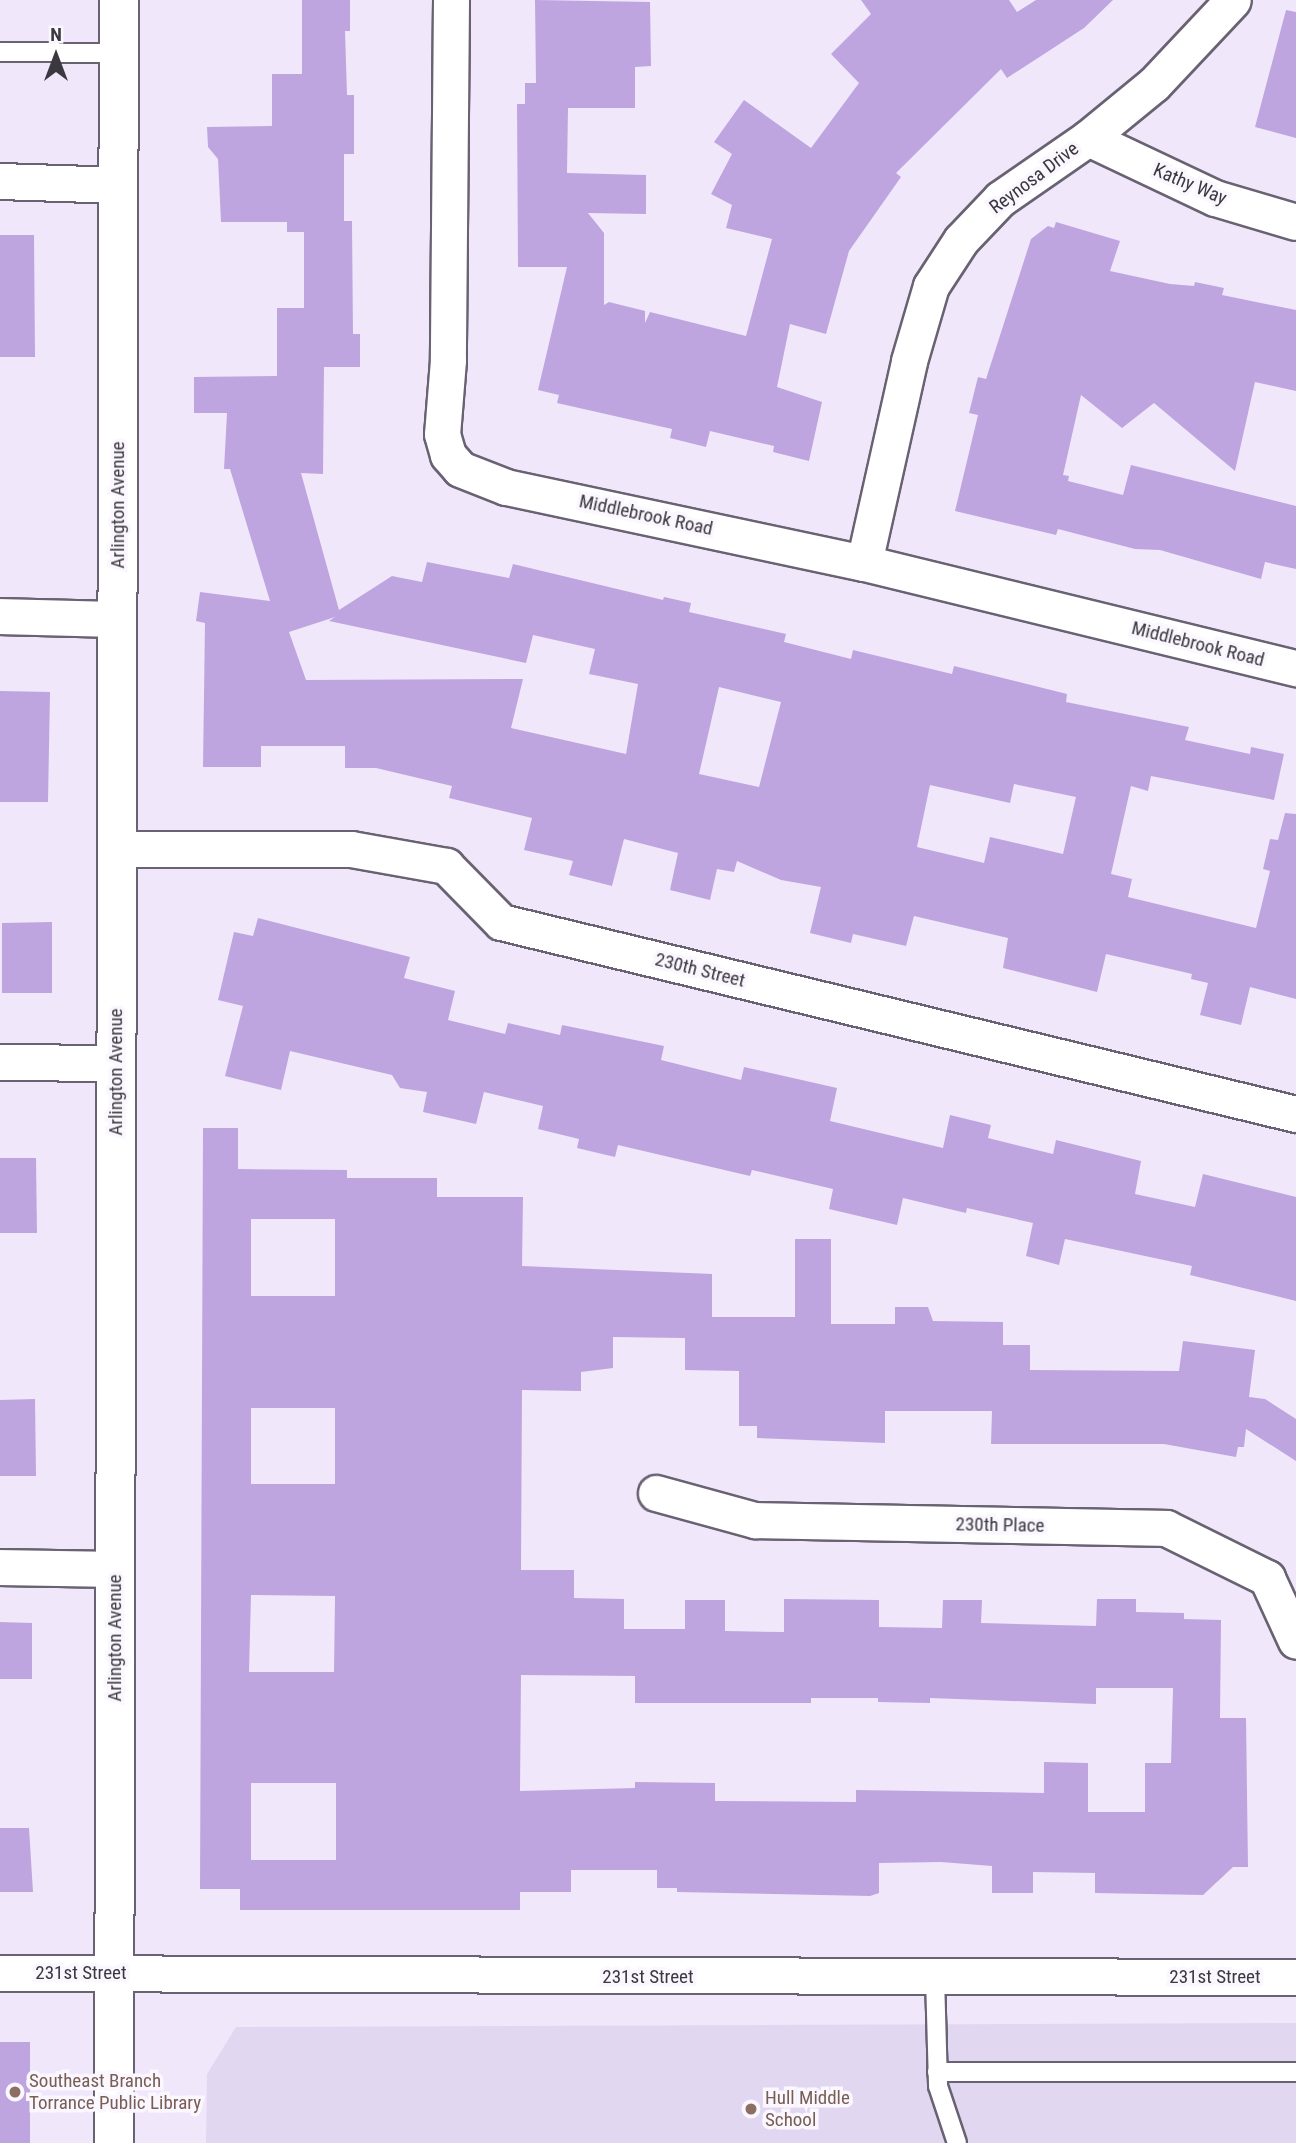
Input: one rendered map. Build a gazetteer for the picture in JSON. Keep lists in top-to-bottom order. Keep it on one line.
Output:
{"streets":{"main road":["Arlington Avenue"],"street":["Reynosa Drive","Kathy Way","Middlebrook Road","230th Street","230th Place","231st Street"]},"crossings":[["Reynosa Drive","Kathy Way"],["Reynosa Drive","Middlebrook Road"],["Arlington Avenue","230th Street"],["Arlington Avenue","231st Street"]],"places":["Southeast Branch Torrance Public Library","Hull Middle School"],"north":"top"}
